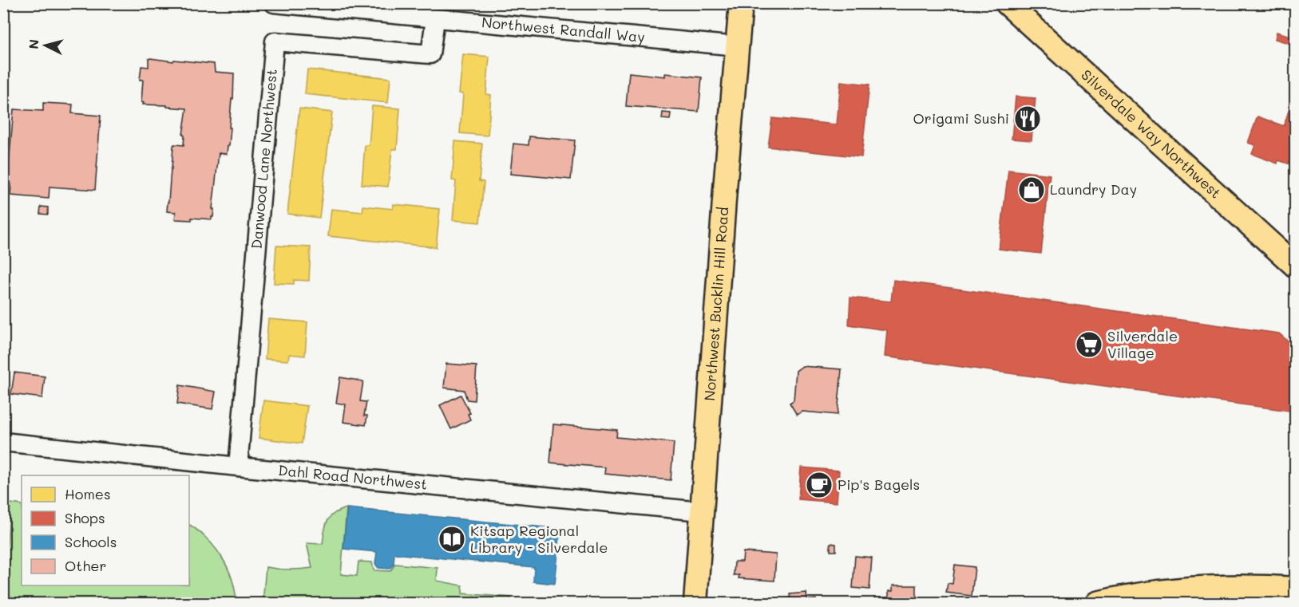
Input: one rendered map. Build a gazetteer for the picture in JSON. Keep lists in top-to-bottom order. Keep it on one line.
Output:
{"streets":{"main road":["Silverdale Way Northwest","Northwest Bucklin Hill Road"],"street":["Northwest Randall Way","Danwood Lane Northwest","Dahl Road Northwest"]},"crossings":[["Northwest Randall Way","Danwood Lane Northwest"],["Northwest Randall Way","Northwest Bucklin Hill Road"],["Danwood Lane Northwest","Dahl Road Northwest"],["Northwest Bucklin Hill Road","Dahl Road Northwest"]],"places":{"restaurant":["Origami Sushi"],"shop":["Laundry Day"],"supermarket":["Silverdale Village"],"cafe":["Pip's Bagels"],"library":["Kitsap Regional Library - Silverdale"]},"legend":["Homes","Shops","Schools","Other"],"north":"left"}
